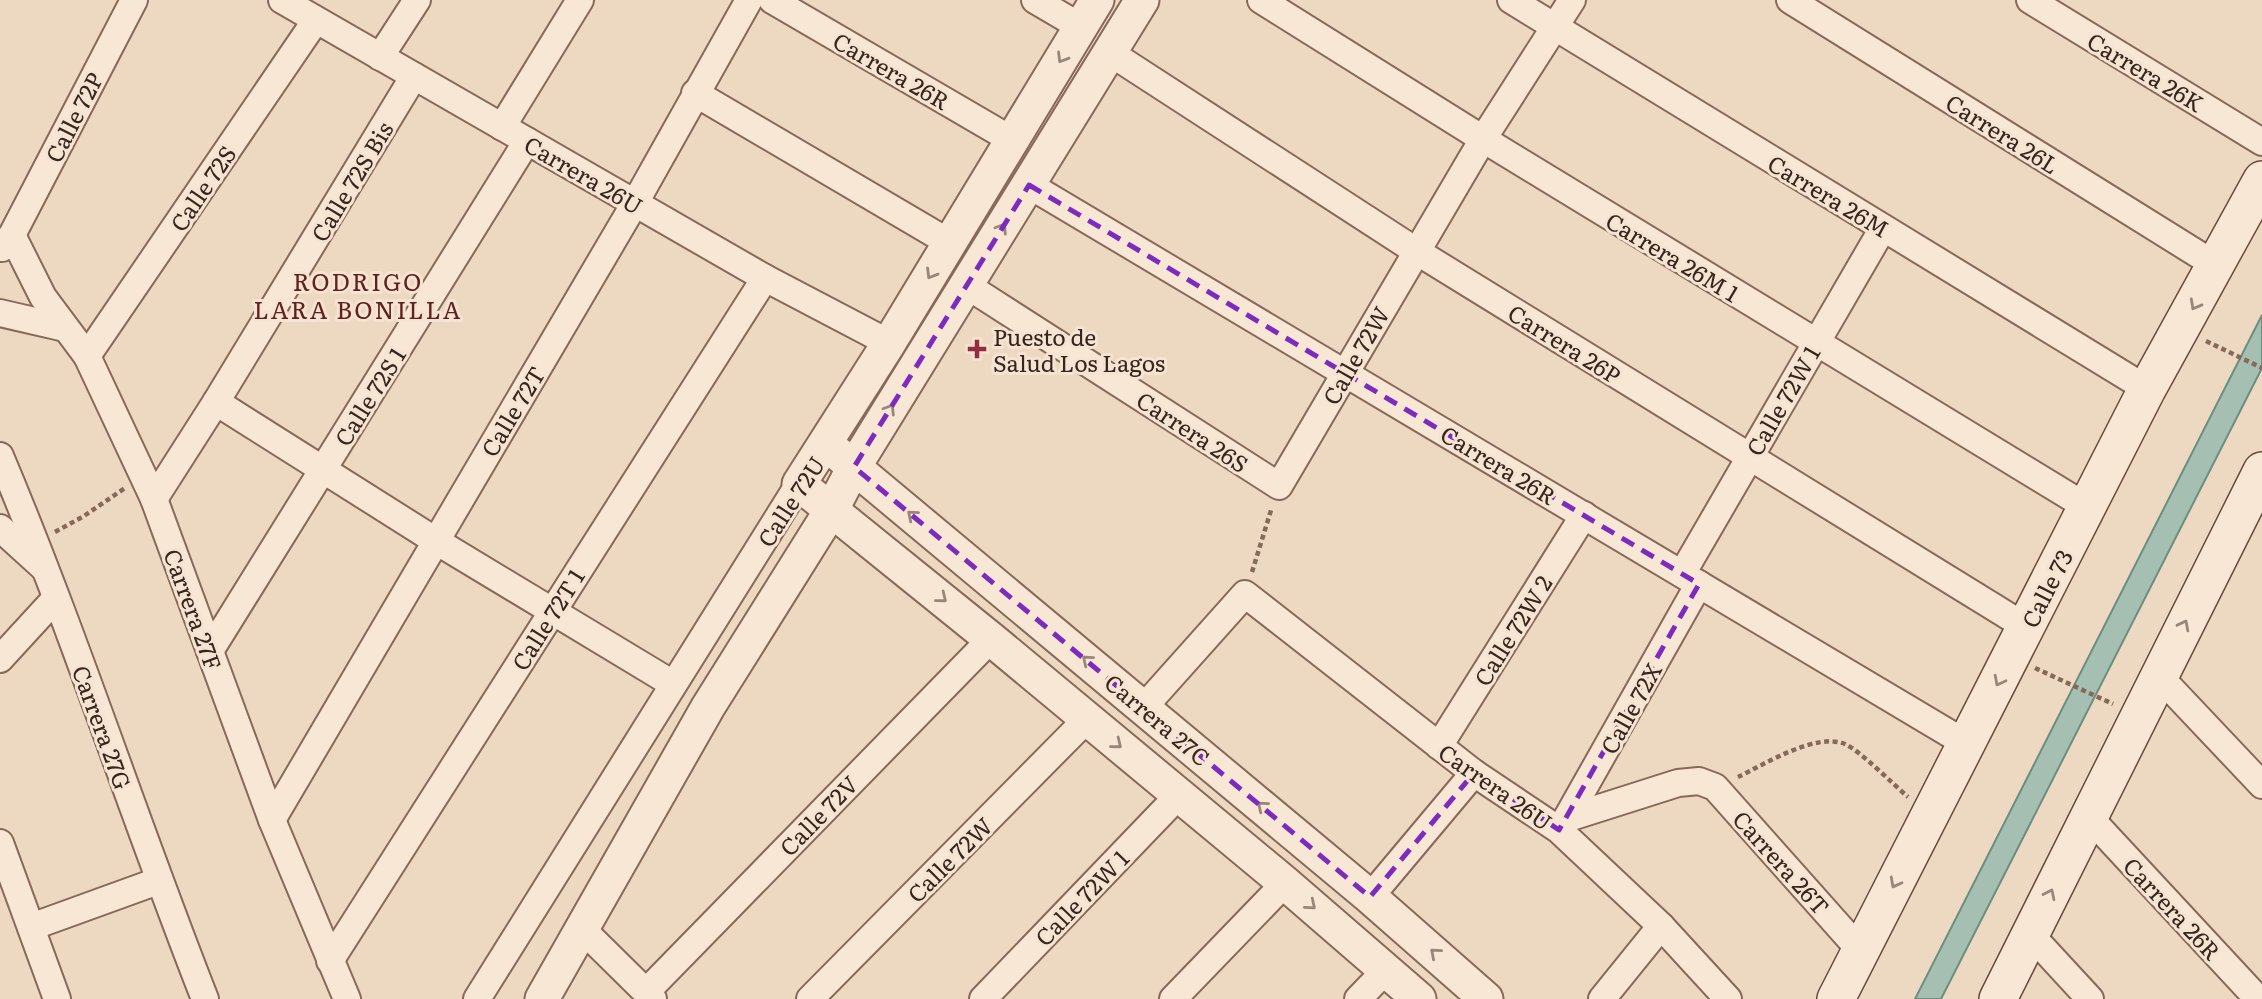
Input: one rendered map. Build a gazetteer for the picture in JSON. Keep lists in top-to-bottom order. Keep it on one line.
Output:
{"streets":{"main road":["Calle 73"],"street":["Carrera 26R","Carrera 26K","Calle 72P","Carrera 26L","Carrera 26U","Calle 72S Bis","Calle 72S","Carrera 26M","Carrera 26M 1","Carrera 26P","Calle 72W","Calle 72S 1","Calle 72W 1","Calle 72T","Carrera 26S","Calle 72U","Carrera 27F","Calle 72T 1","Calle 72W 2","Calle 72X","Carrera 27C","Carrera 27G","Calle 72V","Carrera 26T"]},"crossings":[["Carrera 26R","Calle 72W"],["Carrera 26R","Calle 72W 1"],["Carrera 26R","Calle 72U"],["Carrera 26R","Calle 73"],["Carrera 26R","Calle 72W 2"],["Carrera 26R","Calle 72X"],["Calle 72P","Carrera 27F"],["Carrera 26L","Calle 73"],["Carrera 26U","Calle 72S Bis"],["Carrera 26U","Calle 72S"],["Carrera 26U","Calle 72S 1"],["Carrera 26U","Calle 72T"],["Carrera 26U","Calle 72U"],["Carrera 26U","Calle 72T 1"],["Carrera 26U","Calle 72W 2"],["Carrera 26U","Calle 72X"],["Calle 72S Bis","Carrera 27F"],["Calle 72S","Carrera 27F"],["Carrera 26M","Calle 72W"],["Carrera 26M","Calle 72W 1"],["Carrera 26M","Calle 73"],["Carrera 26M 1","Calle 72W"],["Carrera 26M 1","Calle 72W 1"],["Carrera 26M 1","Calle 73"],["Carrera 26P","Calle 72W"],["Carrera 26P","Calle 72W 1"],["Carrera 26P","Calle 72U"],["Carrera 26P","Calle 73"],["Calle 72W","Carrera 26S"],["Calle 72W","Carrera 27C"],["Calle 72S 1","Carrera 27F"],["Calle 72W 1","Calle 72X"],["Calle 72W 1","Carrera 27C"],["Calle 72T","Carrera 27F"],["Carrera 26S","Calle 72U"],["Calle 72U","Carrera 27C"],["Calle 73","Carrera 26T"],["Carrera 27F","Calle 72T 1"],["Carrera 27C","Calle 72V"]],"districts":["RODRIGO LARA BONILLA"],"places":{"health":["Puesto de Salud Los Lagos"]}}
